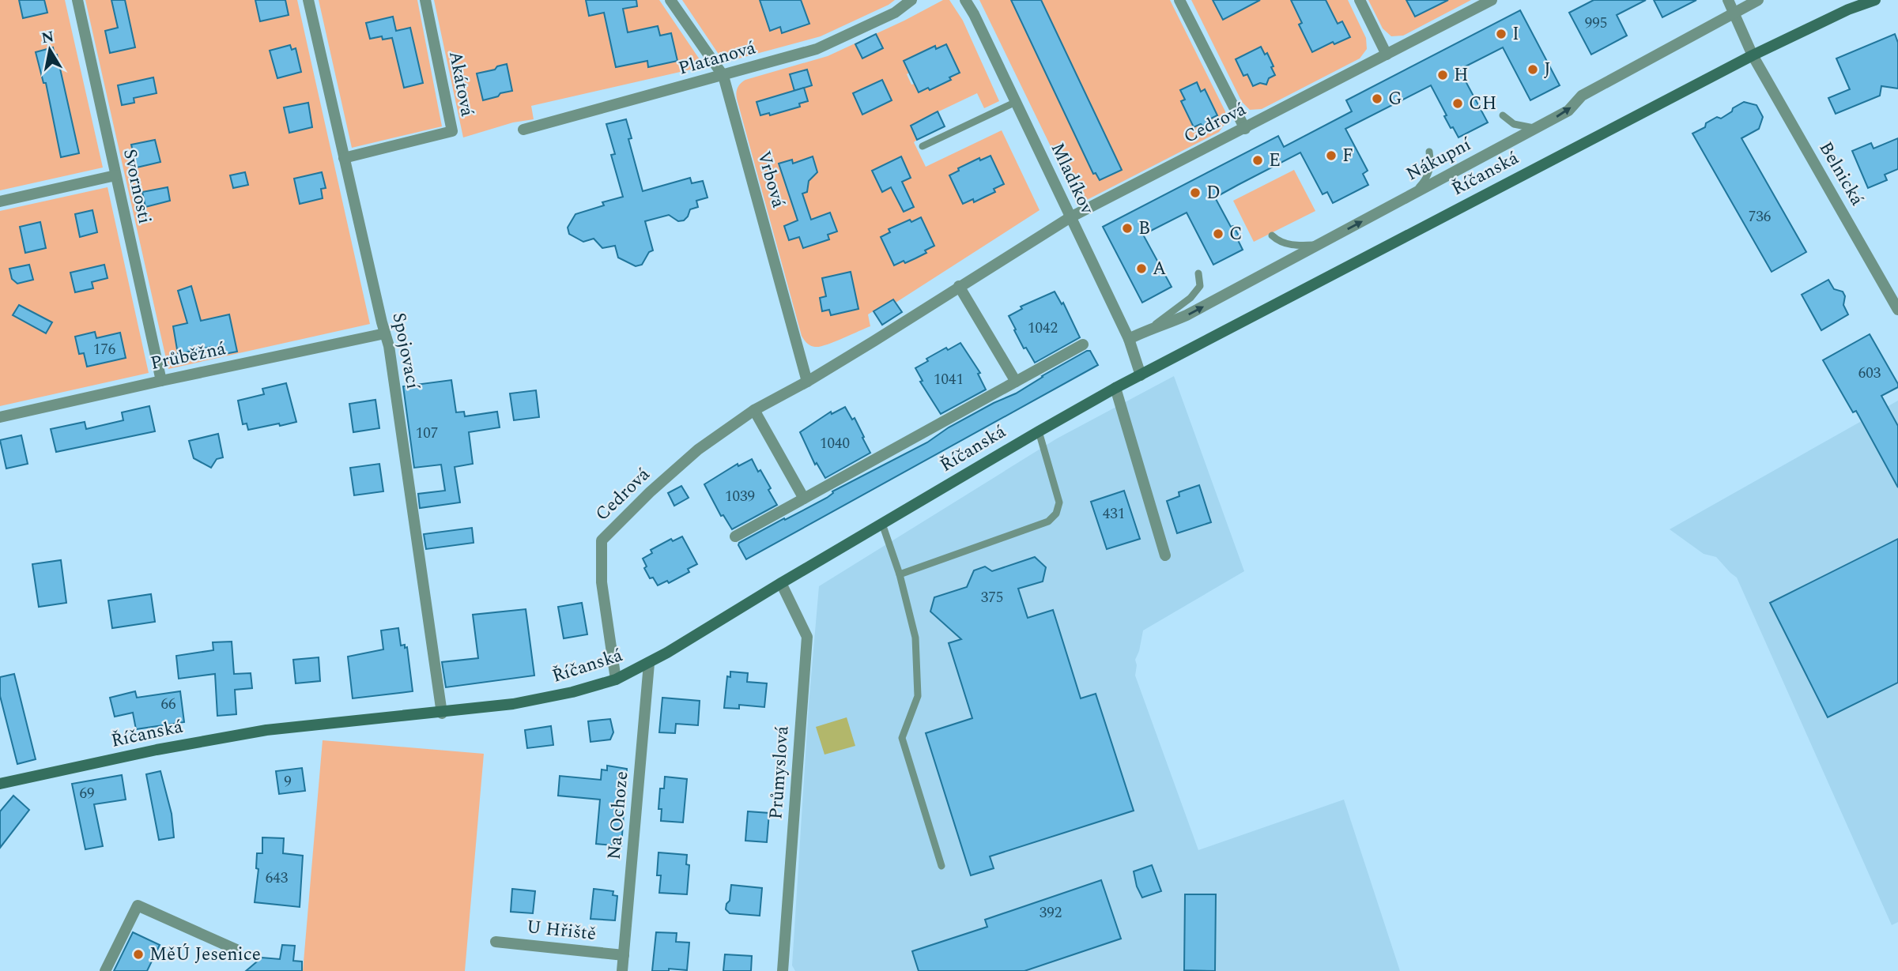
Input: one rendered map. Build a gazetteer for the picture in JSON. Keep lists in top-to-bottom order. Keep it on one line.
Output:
{"streets":{"main road":["Říčanská"],"street":["Platanová","Akátová","Cedrová","Nákupní","Belnická","Mladíkov","Vrbová","Svornosti","Spojovací","Průběžná","Průmyslová","Na Ochoze","U Hřiště"]},"crossings":[["Platanová","Vrbová"],["Akátová","Spojovací"],["Cedrová","Říčanská"],["Cedrová","Mladíkov"],["Cedrová","Vrbová"],["Nákupní","Belnická"],["Nákupní","Mladíkov"],["Říčanská","Belnická"],["Říčanská","Mladíkov"],["Říčanská","Spojovací"],["Říčanská","Průmyslová"],["Říčanská","Na Ochoze"],["Svornosti","Průběžná"],["Spojovací","Průběžná"],["Na Ochoze","U Hřiště"]],"one_way":["Nákupní"],"places":["I","J","H","G","CH","F","E","D","B","C","A","MěÚ Jesenice"],"house_numbers":["995","736","1042","176","603","1041","107","1040","1039","431","375","66","9","69","643","392"],"north":"top"}
